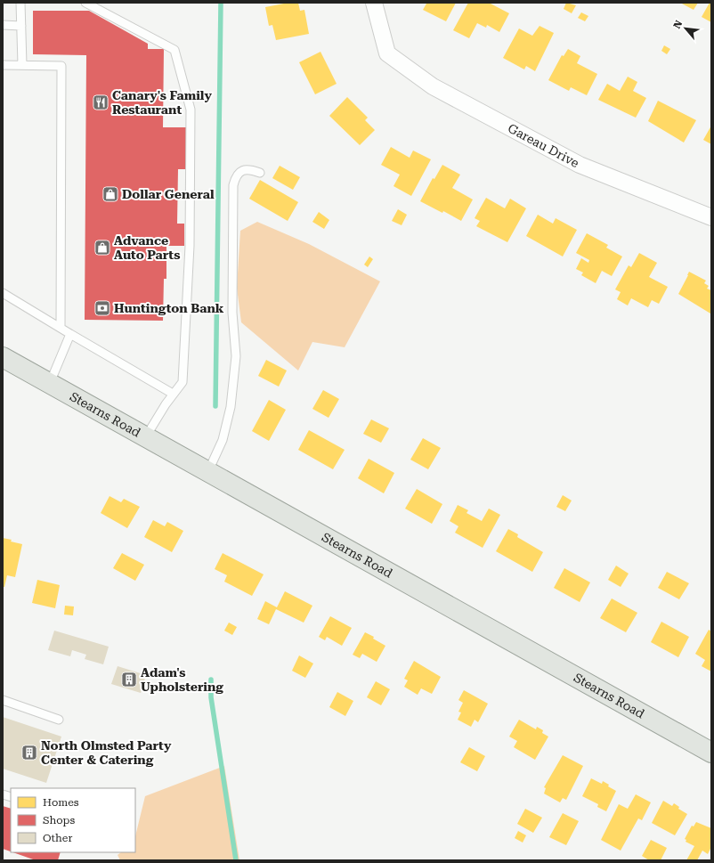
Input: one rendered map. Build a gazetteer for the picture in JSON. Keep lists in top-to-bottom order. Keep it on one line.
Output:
{"streets":{"main road":["Stearns Road"],"street":["Gareau Drive"]},"places":{"restaurant":["Canary's Family Restaurant"],"shop":["Dollar General","Advance Auto Parts"],"bank":["Huntington Bank"],"building":["Adam's Upholstering","North Olmsted Party Center & Catering"]},"legend":["Homes","Shops","Other"],"north":"top left"}
